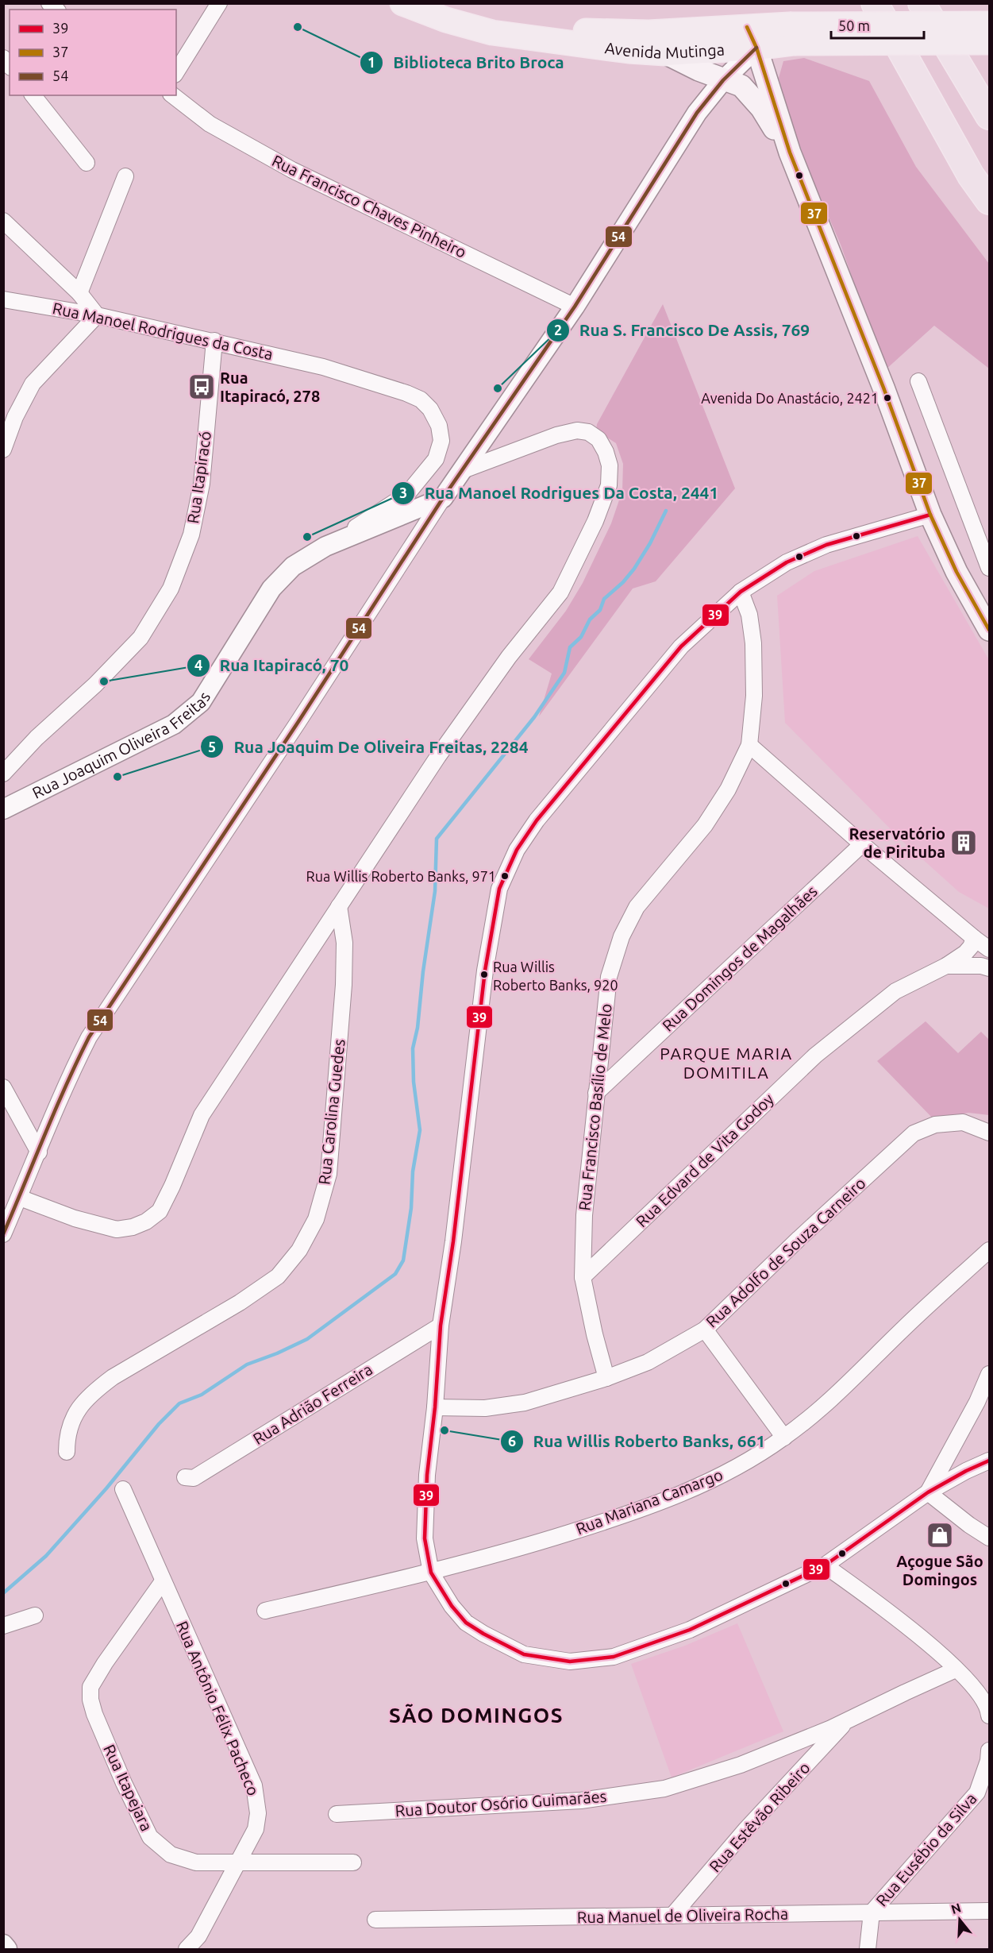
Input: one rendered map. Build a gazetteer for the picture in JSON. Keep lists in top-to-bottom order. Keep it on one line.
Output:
{"streets":{"main road":["Avenida Mutinga"],"street":["Rua Francisco Chaves Pinheiro","Rua Manoel Rodrigues da Costa","Rua Itapiracó","Rua Joaquim Oliveira Freitas","Rua Domingos de Magalhães","Rua Francisco Basílio de Melo","Rua Carolina Guedes","Rua Edvard de Vita Godoy","Rua Adolfo de Souza Carneiro","Rua Adrião Ferreira","Rua Mariana Camargo","Rua Antônio Félix Pacheco","Rua Itapejara","Rua Doutor Osório Guimarães","Rua Estêvão Ribeiro","Rua Eusébio da Silva","Rua Manuel de Oliveira Rocha"]},"crossings":[["Rua Manoel Rodrigues da Costa","Rua Itapiracó"],["Rua Manoel Rodrigues da Costa","Rua Joaquim Oliveira Freitas"],["Rua Domingos de Magalhães","Rua Francisco Basílio de Melo"],["Rua Francisco Basílio de Melo","Rua Edvard de Vita Godoy"],["Rua Francisco Basílio de Melo","Rua Adolfo de Souza Carneiro"],["Rua Antônio Félix Pacheco","Rua Itapejara"],["Rua Doutor Osório Guimarães","Rua Estêvão Ribeiro"],["Rua Estêvão Ribeiro","Rua Manuel de Oliveira Rocha"],["Rua Eusébio da Silva","Rua Manuel de Oliveira Rocha"]],"districts":["PARQUE MARIA DOMITILA","SÃO DOMINGOS"],"places":{"other":["Biblioteca Brito Broca","Rua S. Francisco De Assis, 769","Avenida Do Anastácio, 2421","Rua Manoel Rodrigues Da Costa, 2441","Rua Itapiracó, 70","Rua Joaquim De Oliveira Freitas, 2284","Rua Willis Roberto Banks, 971","Rua Willis Roberto Banks, 920","Rua Willis Roberto Banks, 661"],"bus stop":["Rua Itapiracó, 278"],"building":["Reservatório de Pirituba"],"shop":["Açogue São Domingos"]},"lines":["transit line 37","transit line 54","transit line 39"],"legend":["39","37","54"],"scale_bar":"50 m","north":"top"}
